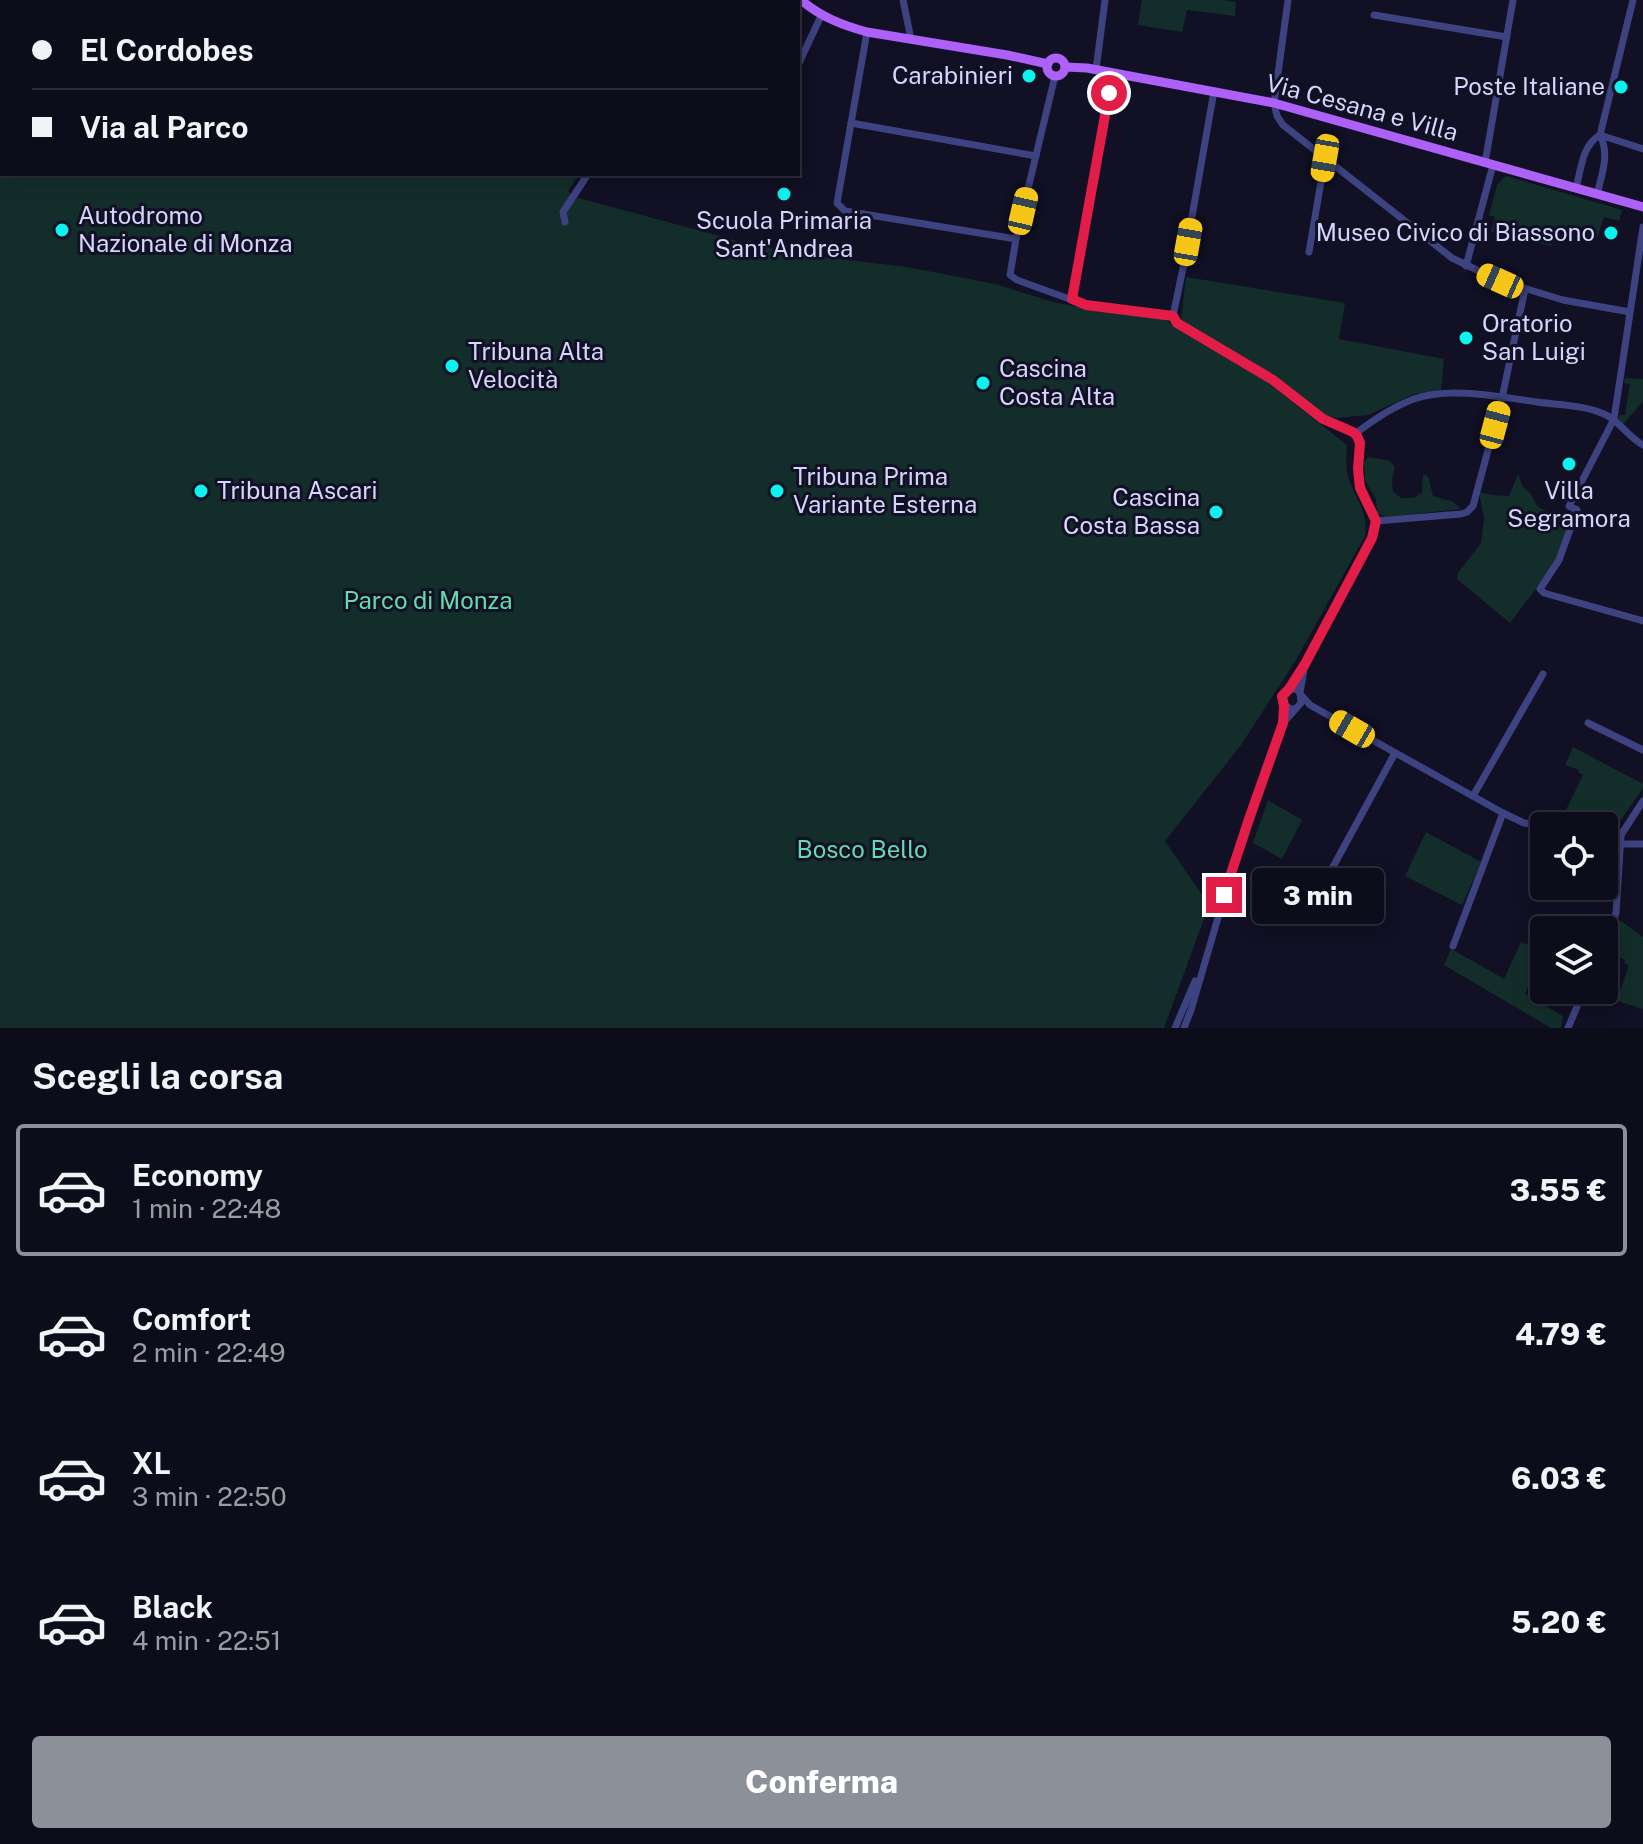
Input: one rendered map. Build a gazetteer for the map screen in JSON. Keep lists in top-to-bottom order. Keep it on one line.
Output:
{"streets":{"main road":["Via Cesana e Villa"]},"parks":["Parco di Monza","Bosco Bello"],"places":["Carabinieri","Poste Italiane","Scuola Primaria Sant'Andrea","Autodromo Nazionale di Monza","Museo Civico di Biassono","Oratorio San Luigi","Tribuna Alta Velocità","Cascina Costa Alta","Villa Segramora","Tribuna Ascari","Tribuna Prima Variante Esterna","Cascina Costa Bassa"],"page":{"banner":["El Cordobes","Via al Parco"],"bubble":"3 min","heading":"Scegli la corsa","list":[{"name":"Economy","note":"1 min · 22:48","value":"3.55 €"},{"name":"Comfort","note":"2 min · 22:49","value":"4.79 €"},{"name":"XL","note":"3 min · 22:50","value":"6.03 €"},{"name":"Black","note":"4 min · 22:51","value":"5.20 €"}],"buttons":"Conferma"}}
